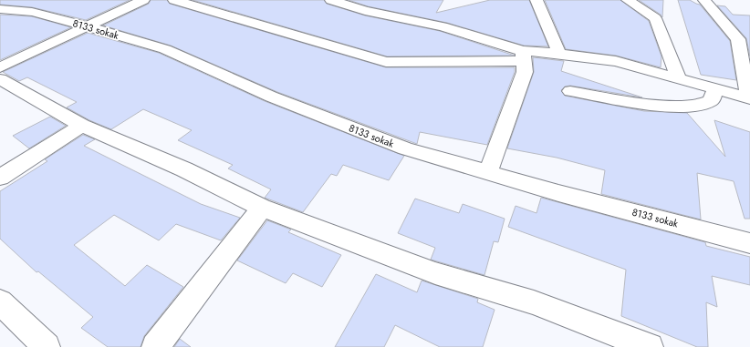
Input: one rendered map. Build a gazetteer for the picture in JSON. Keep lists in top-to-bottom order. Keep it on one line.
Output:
{"streets":{"street":["8133 sokak"]}}
